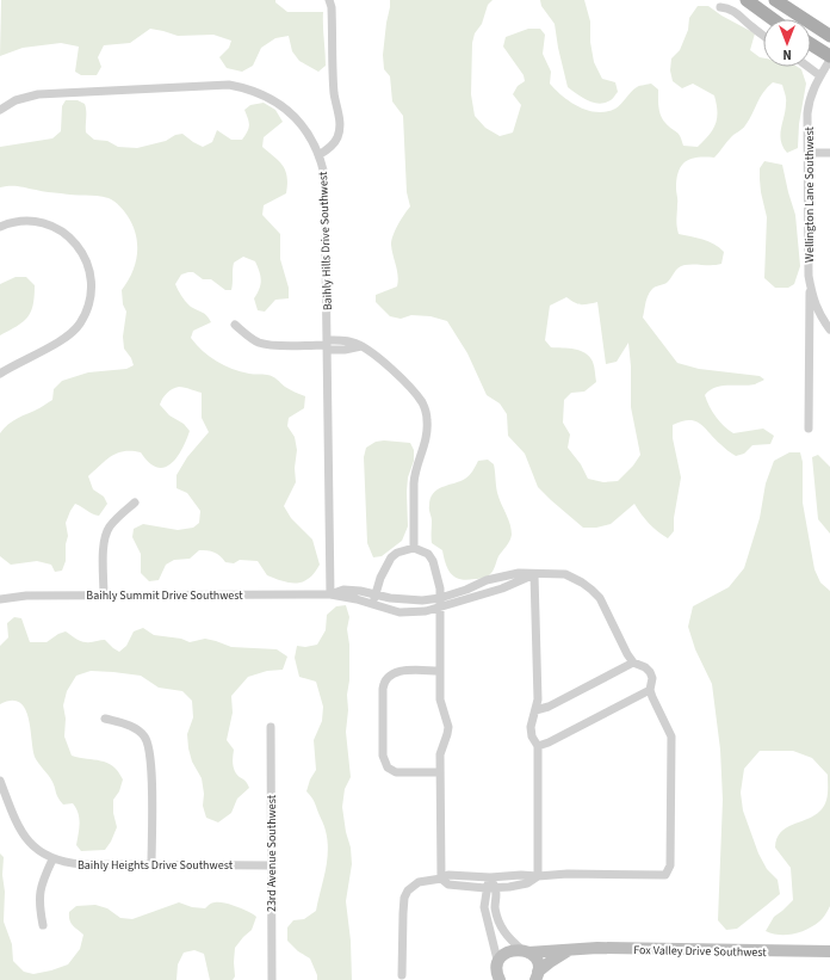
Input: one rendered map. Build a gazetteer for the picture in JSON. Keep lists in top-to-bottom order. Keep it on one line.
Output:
{"streets":{"street":["Wellington Lane Southwest","Baihly Hills Drive Southwest","Baihly Summit Drive Southwest","23rd Avenue Southwest","Baihly Heights Drive Southwest","Fox Valley Drive Southwest"]},"crossings":[["Baihly Hills Drive Southwest","Baihly Summit Drive Southwest"],["23rd Avenue Southwest","Baihly Heights Drive Southwest"]],"north":"bottom"}
